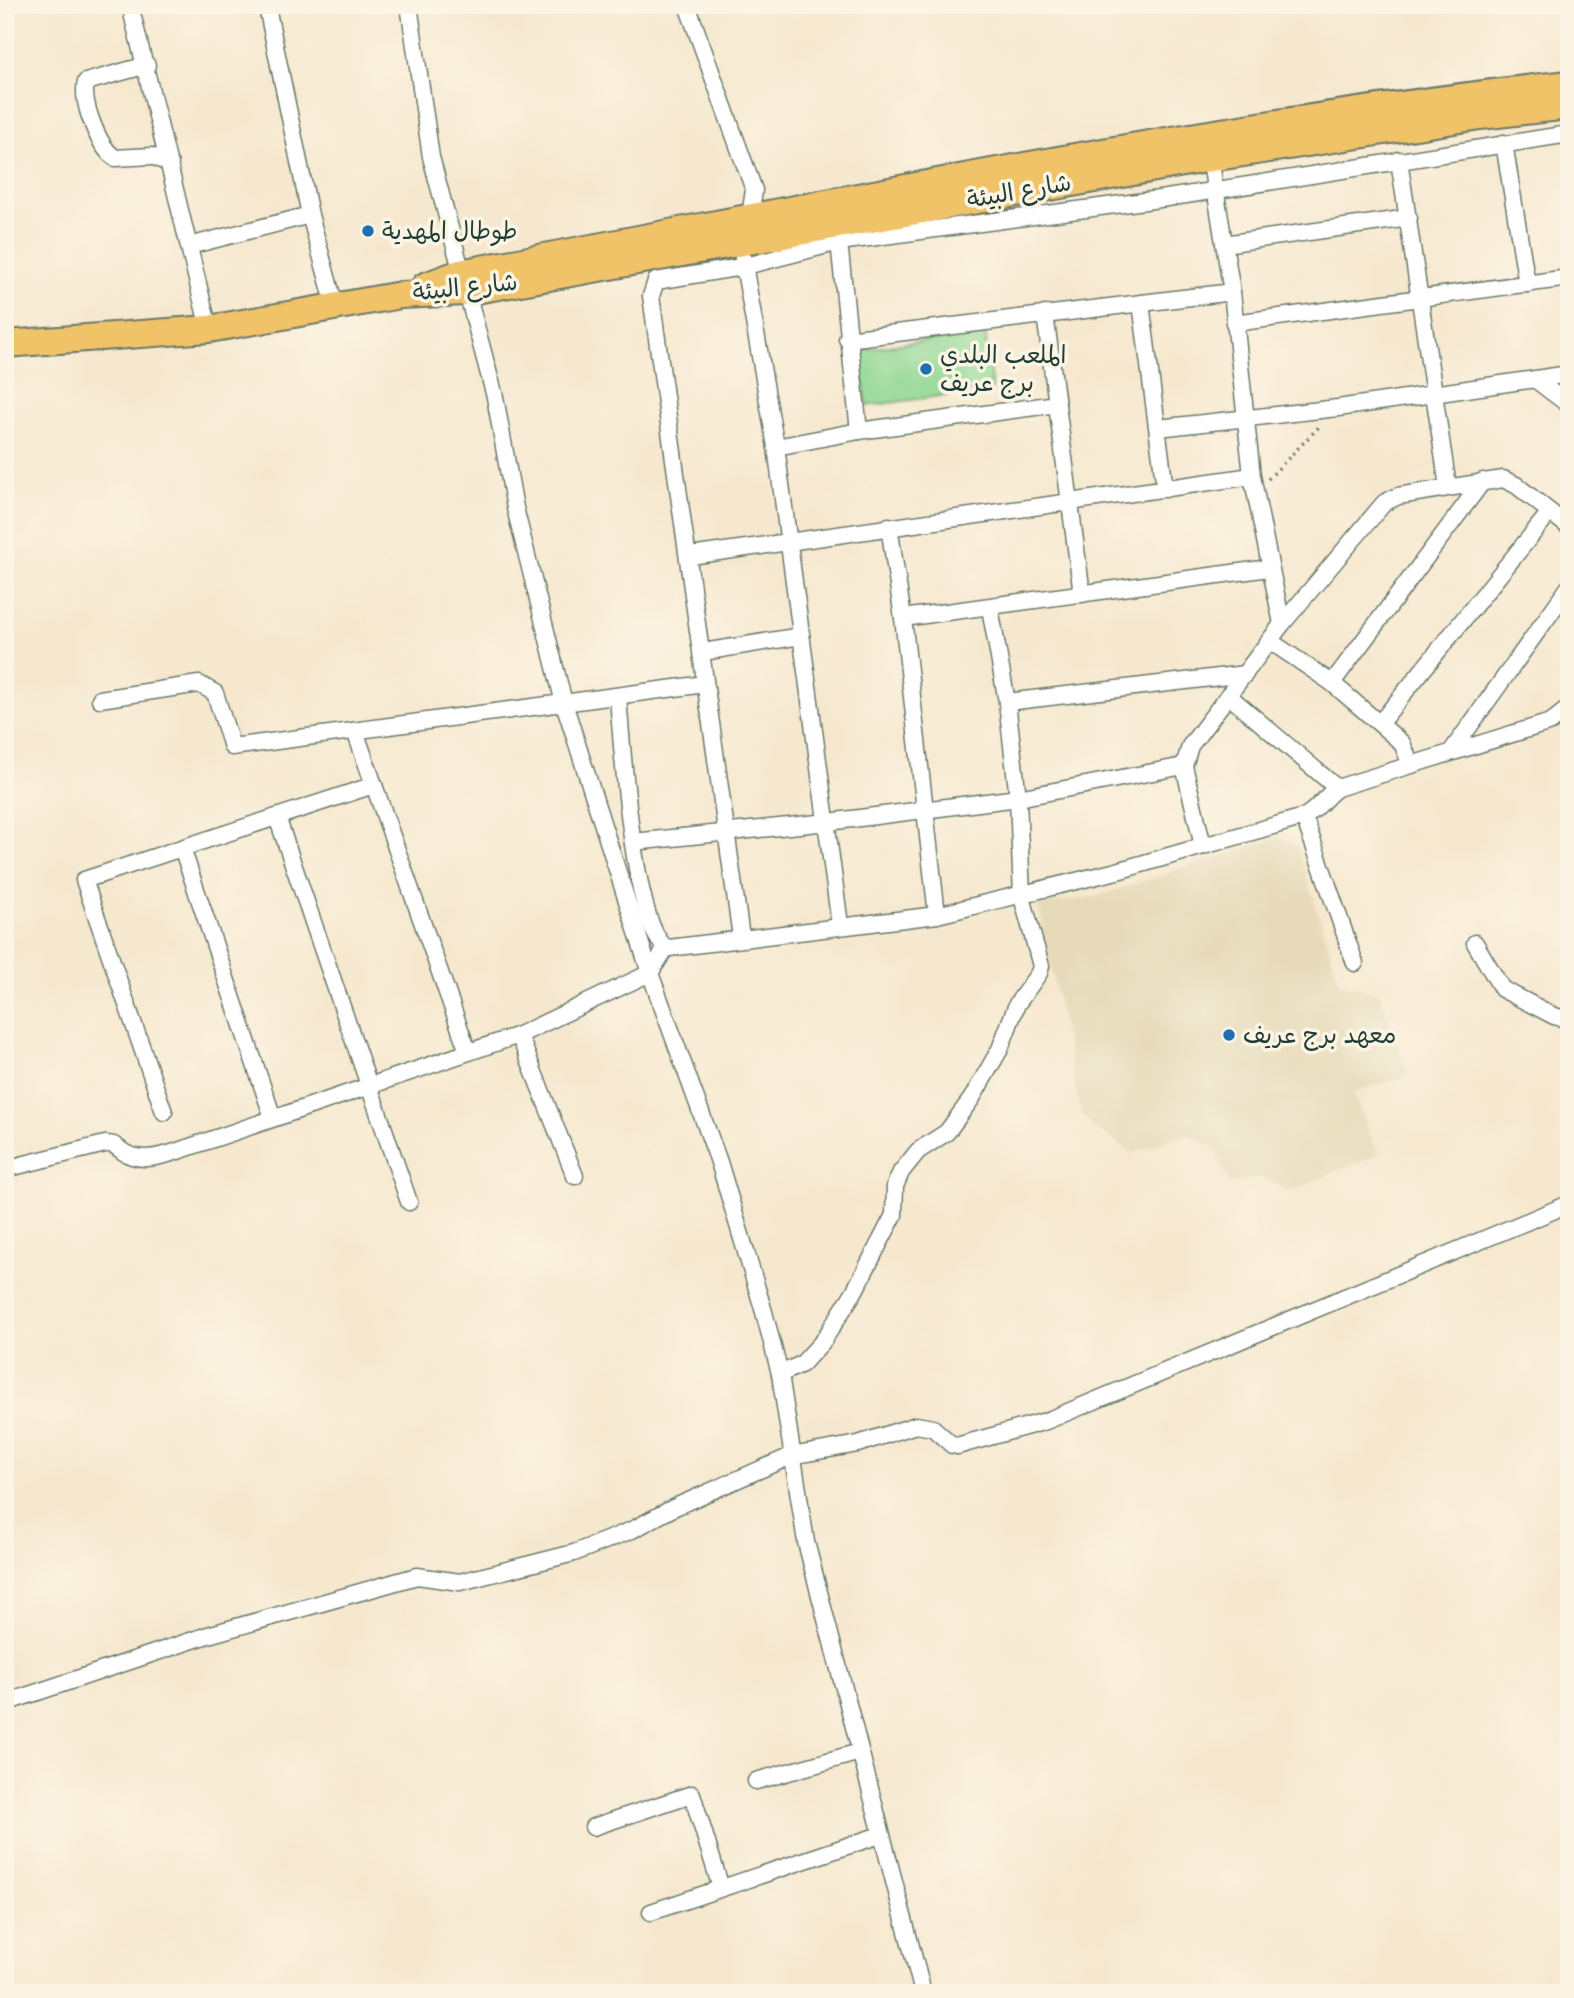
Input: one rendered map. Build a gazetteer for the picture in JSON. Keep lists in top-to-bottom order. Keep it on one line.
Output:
{"streets":{"main road":["شارع البيئة"]},"places":["طوطال المهدية","الملعب البلدي برج عريف","معهد برج عريف"]}
